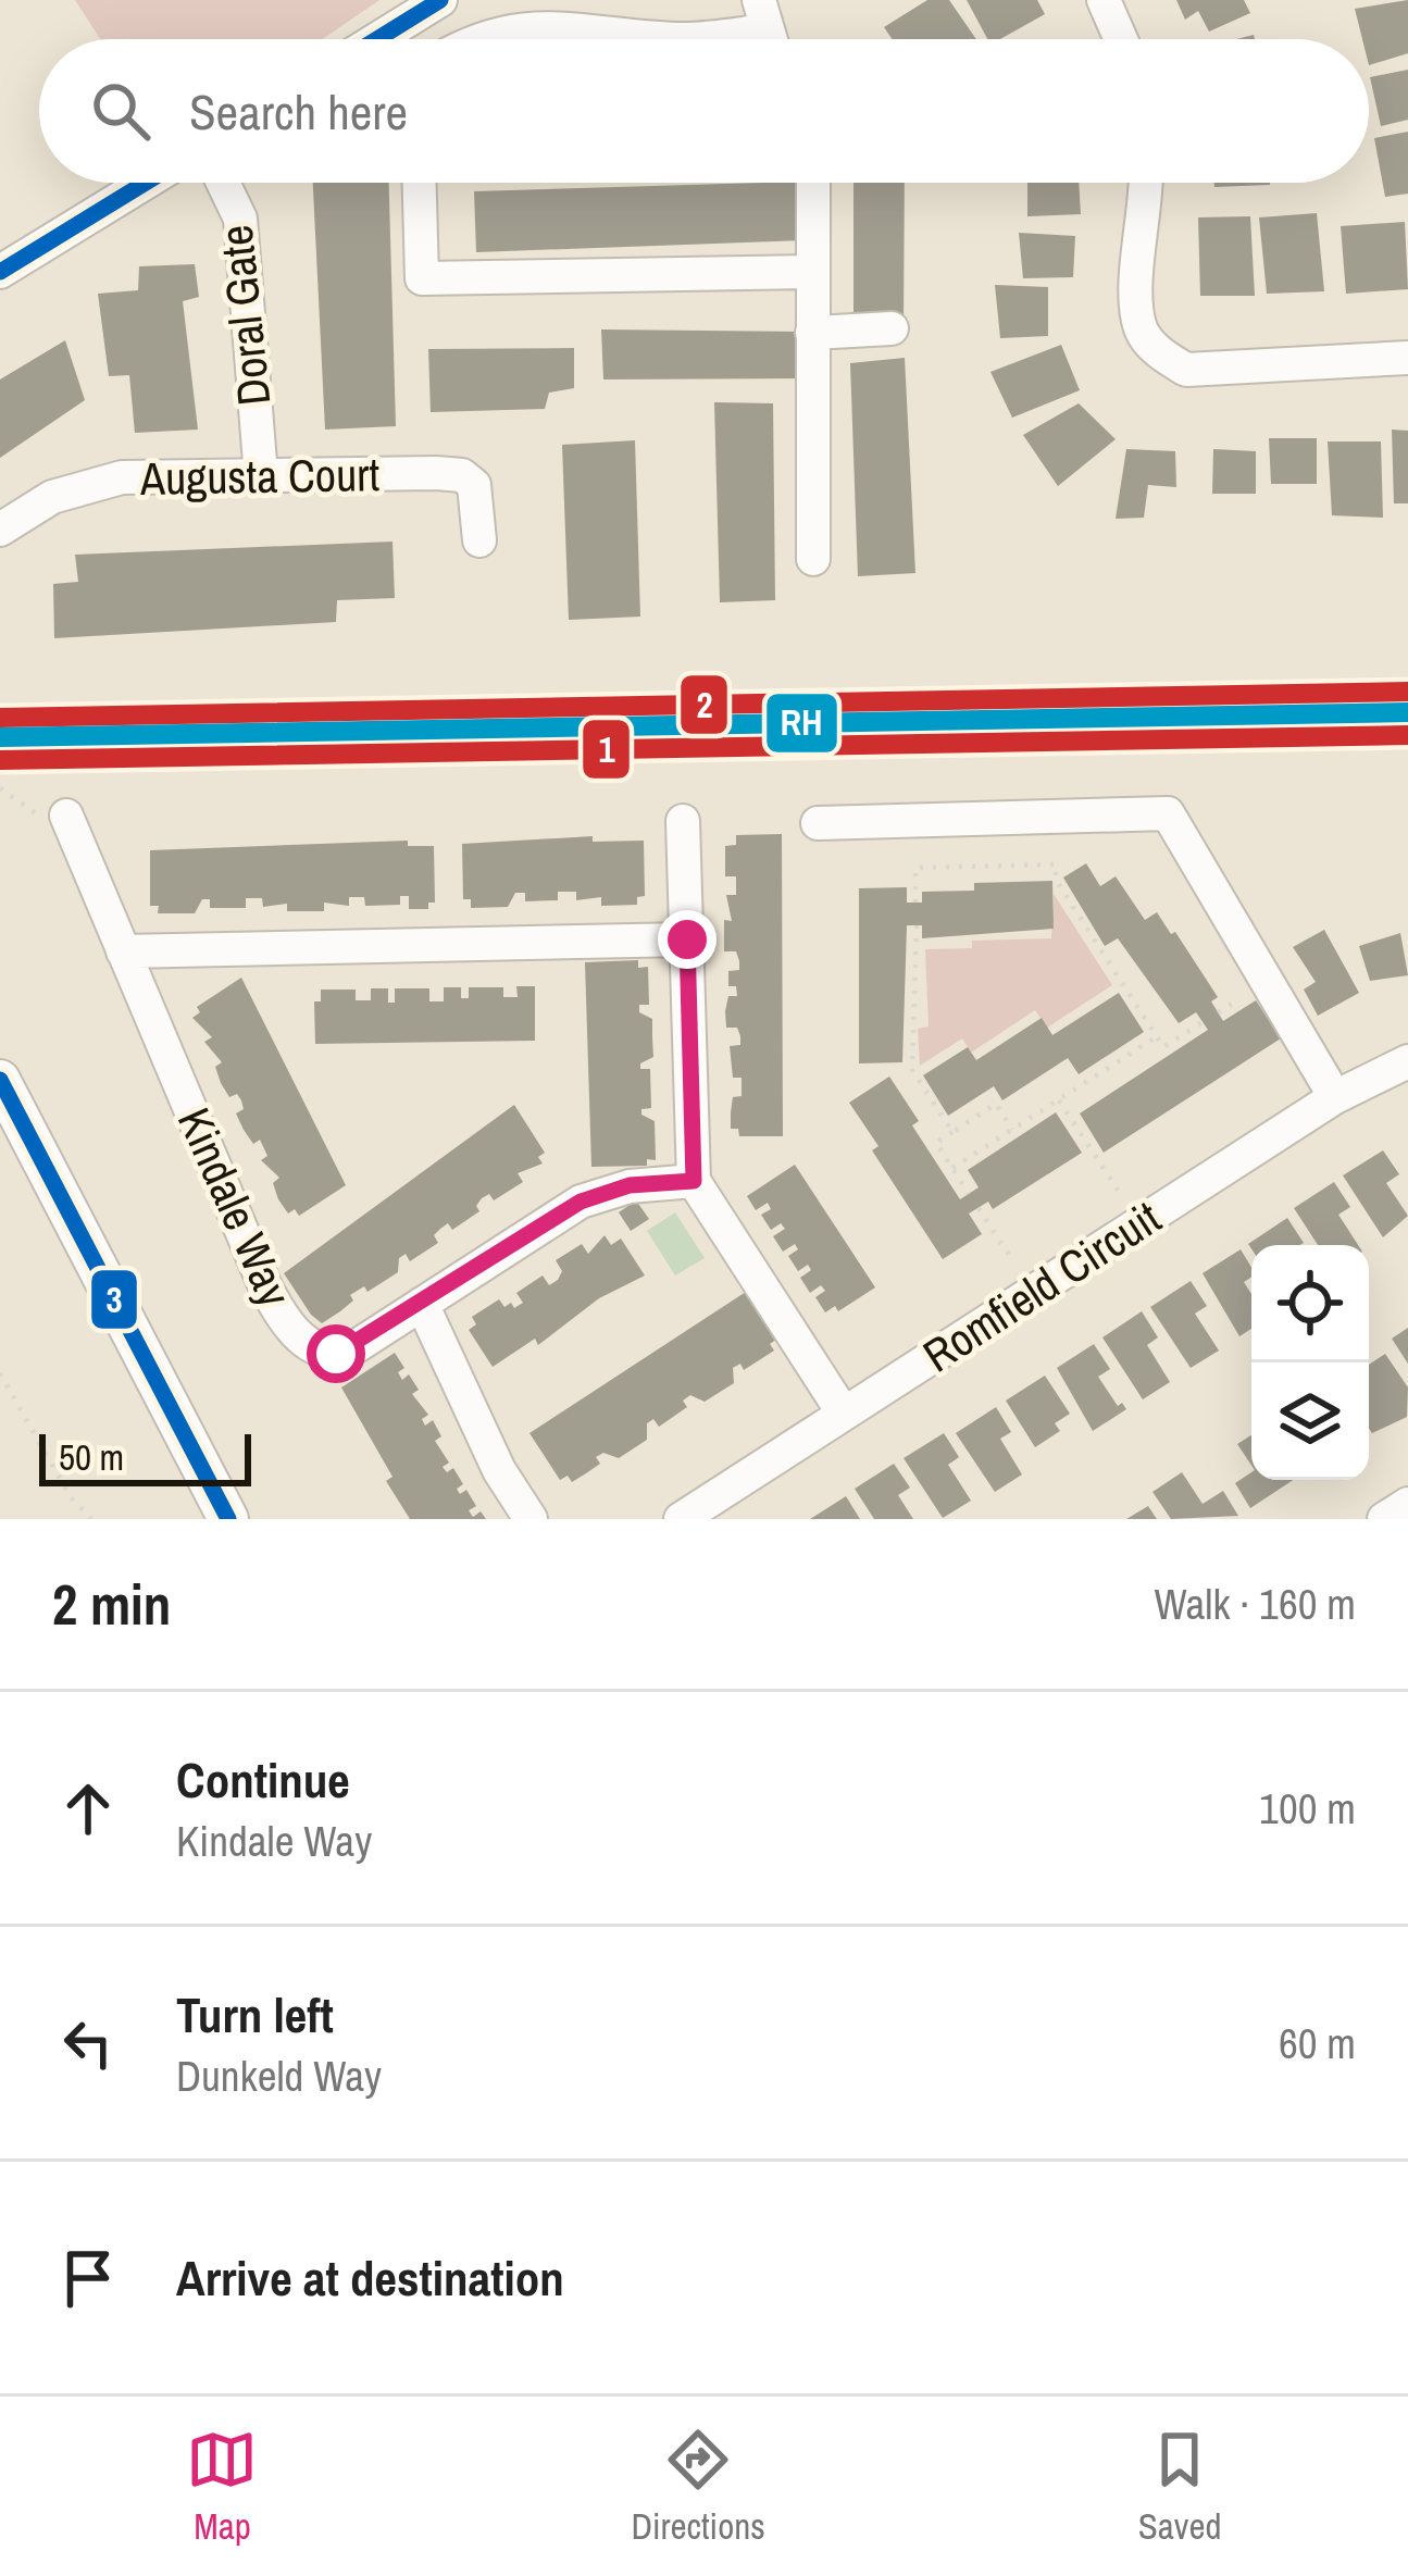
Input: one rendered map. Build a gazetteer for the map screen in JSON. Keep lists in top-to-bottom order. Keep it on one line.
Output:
{"streets":{"street":["Doral Gate","Augusta Court","Kindale Way","Romfield Circuit"]},"crossings":[["Doral Gate","Augusta Court"]],"lines":["transit line 3","rail line 2","transit line RH","transit line 1"],"scale_bar":"50 m","page":{"search":"Search here","scale":"50 m","heading":["2 min","Walk · 160 m"],"list":[["Continue","Kindale Way","100 m"],["Turn left","Dunkeld Way","60 m"],"Arrive at destination"],"nav":["Map","Directions","Saved"]}}
